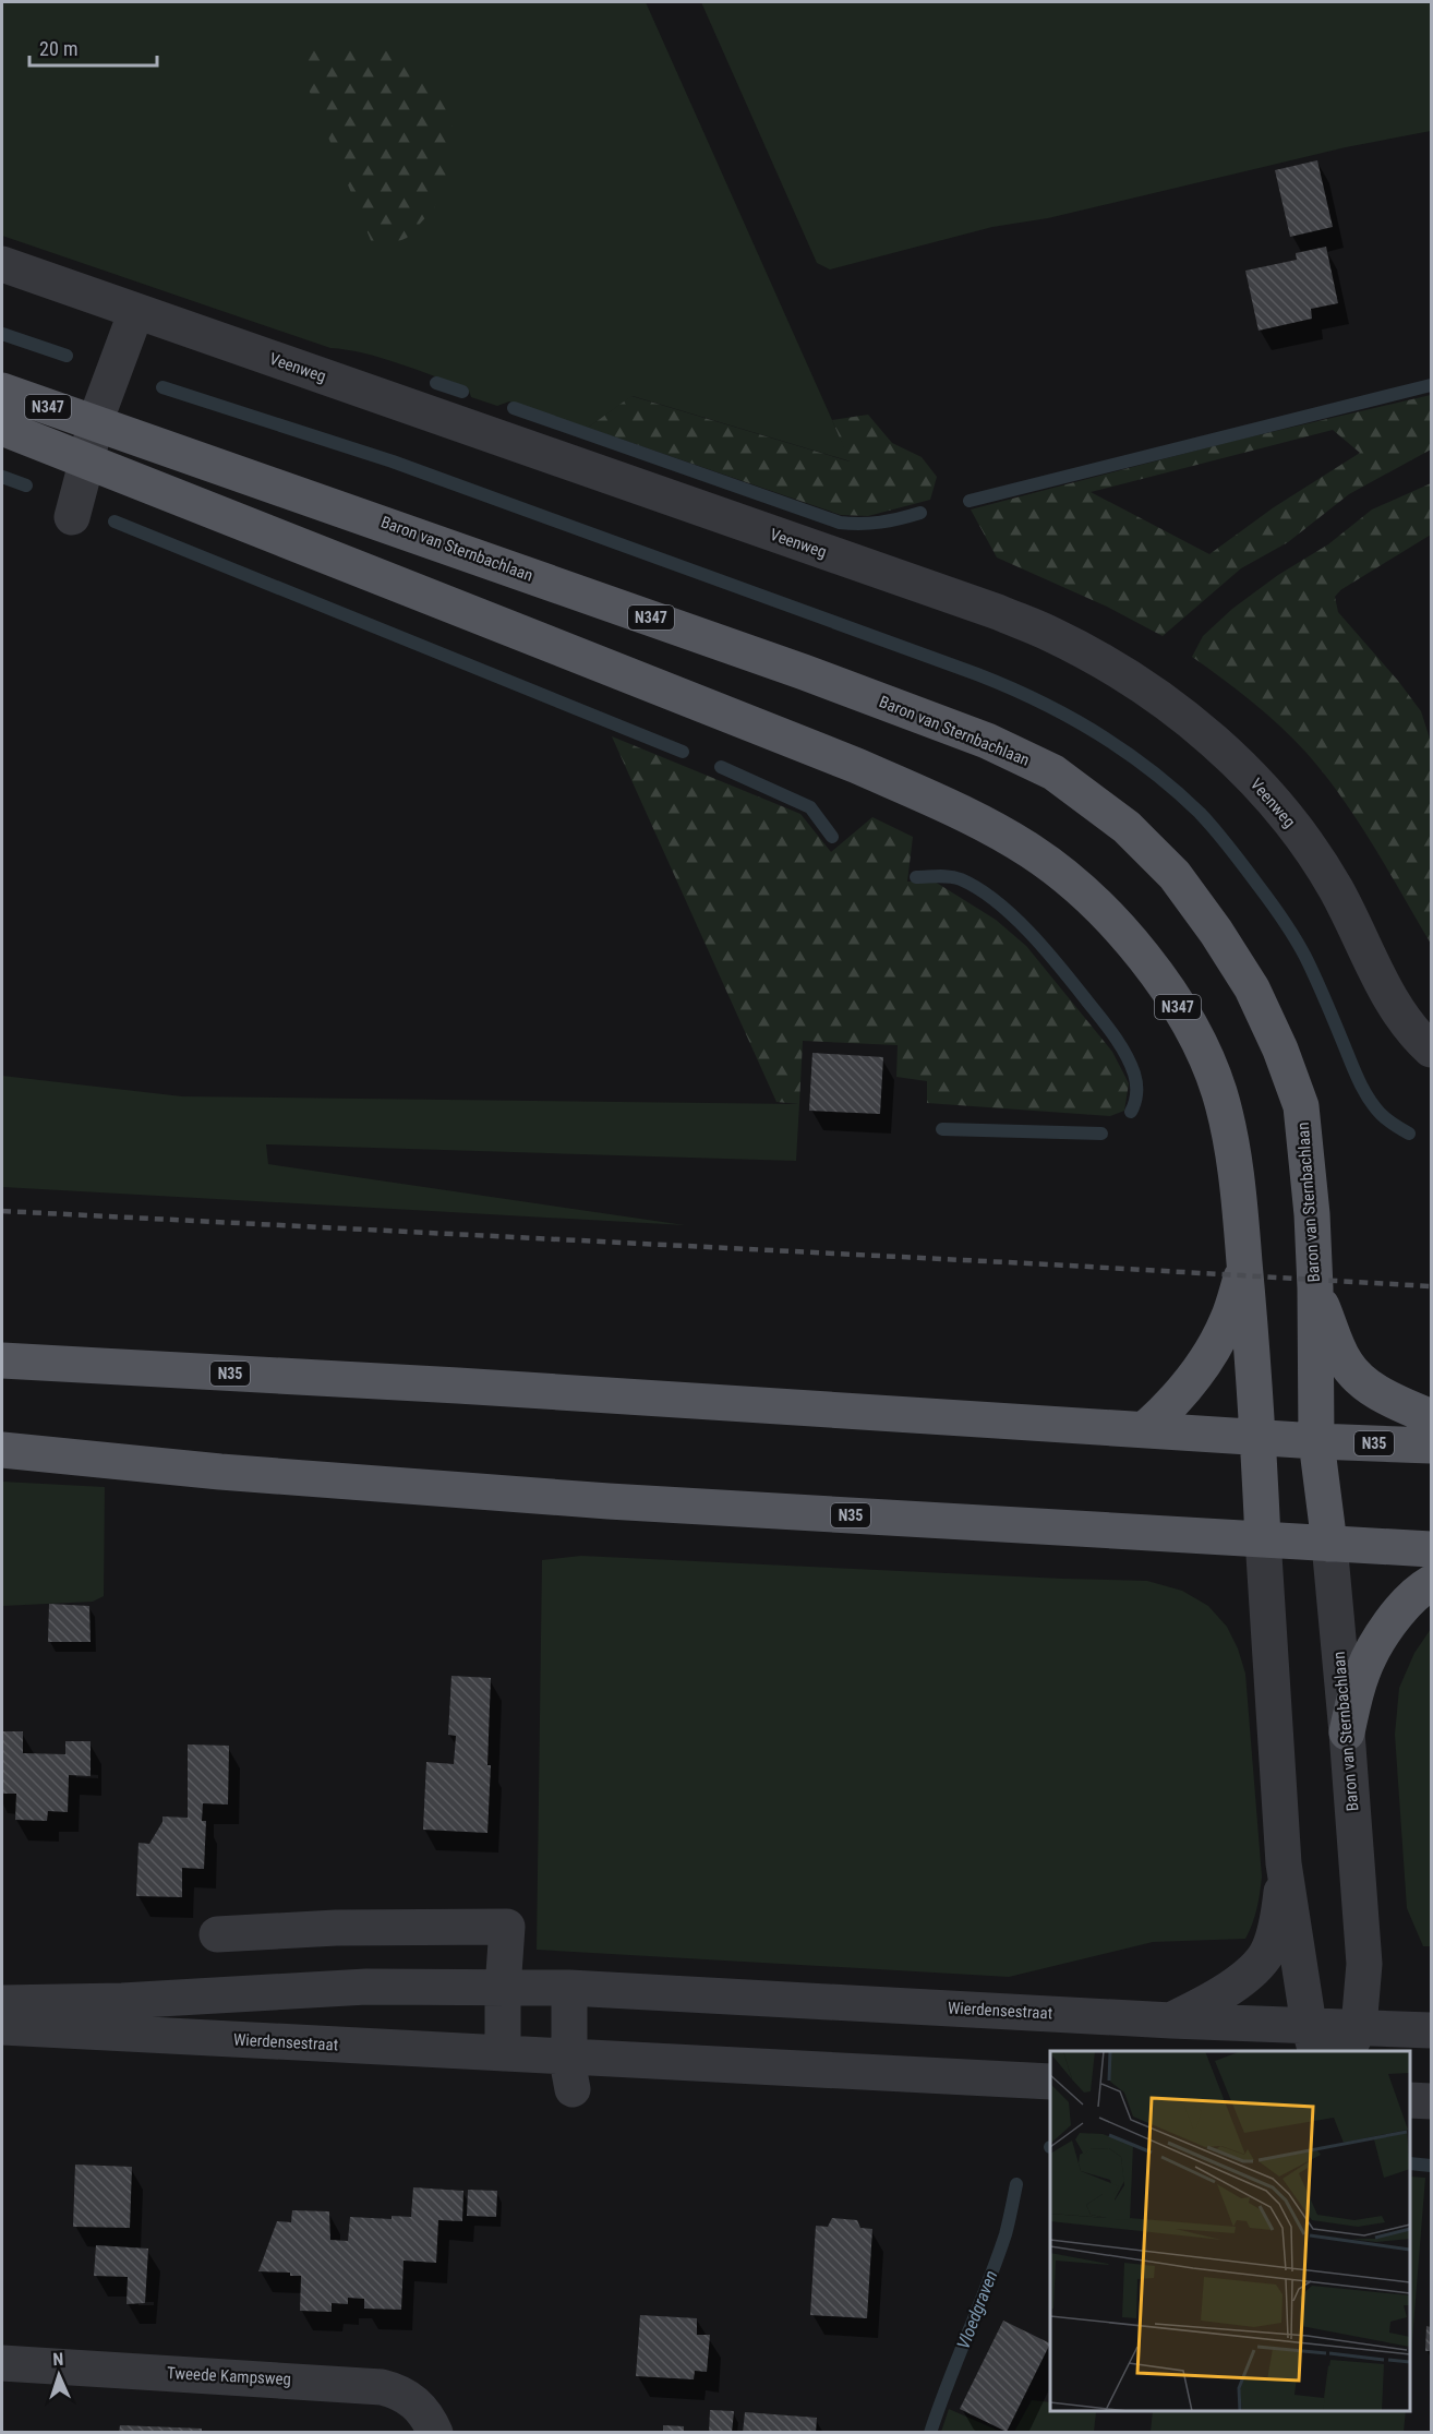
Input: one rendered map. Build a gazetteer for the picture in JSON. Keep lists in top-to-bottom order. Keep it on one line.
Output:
{"streets":{"main road":["N347","Baron van Sternbachlaan","N35"],"street":["Veenweg","Wierdensestraat","Tweede Kampsweg"]},"crossings":[["N347","N35"],["Baron van Sternbachlaan","N35"],["Baron van Sternbachlaan","Wierdensestraat"]],"water":["Vloedgraven"],"scale_bar":"20 m","north":"top"}
